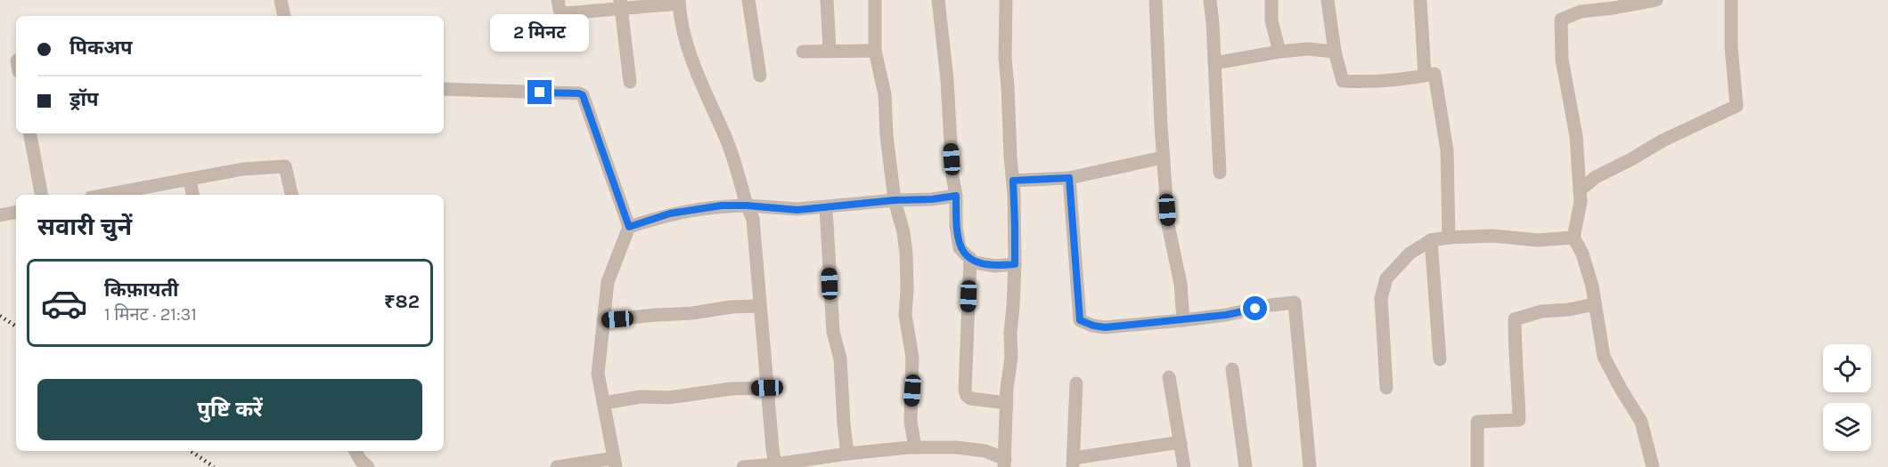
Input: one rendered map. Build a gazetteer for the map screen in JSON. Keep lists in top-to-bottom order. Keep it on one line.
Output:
{"page":{"bubble":"2 मिनट","banner":["पिकअप","ड्रॉप"],"heading":"सवारी चुनें","list":[{"name":"किफ़ायती","note":"1 मिनट · 21:31","value":"₹82"}],"buttons":"पुष्टि करें"}}
